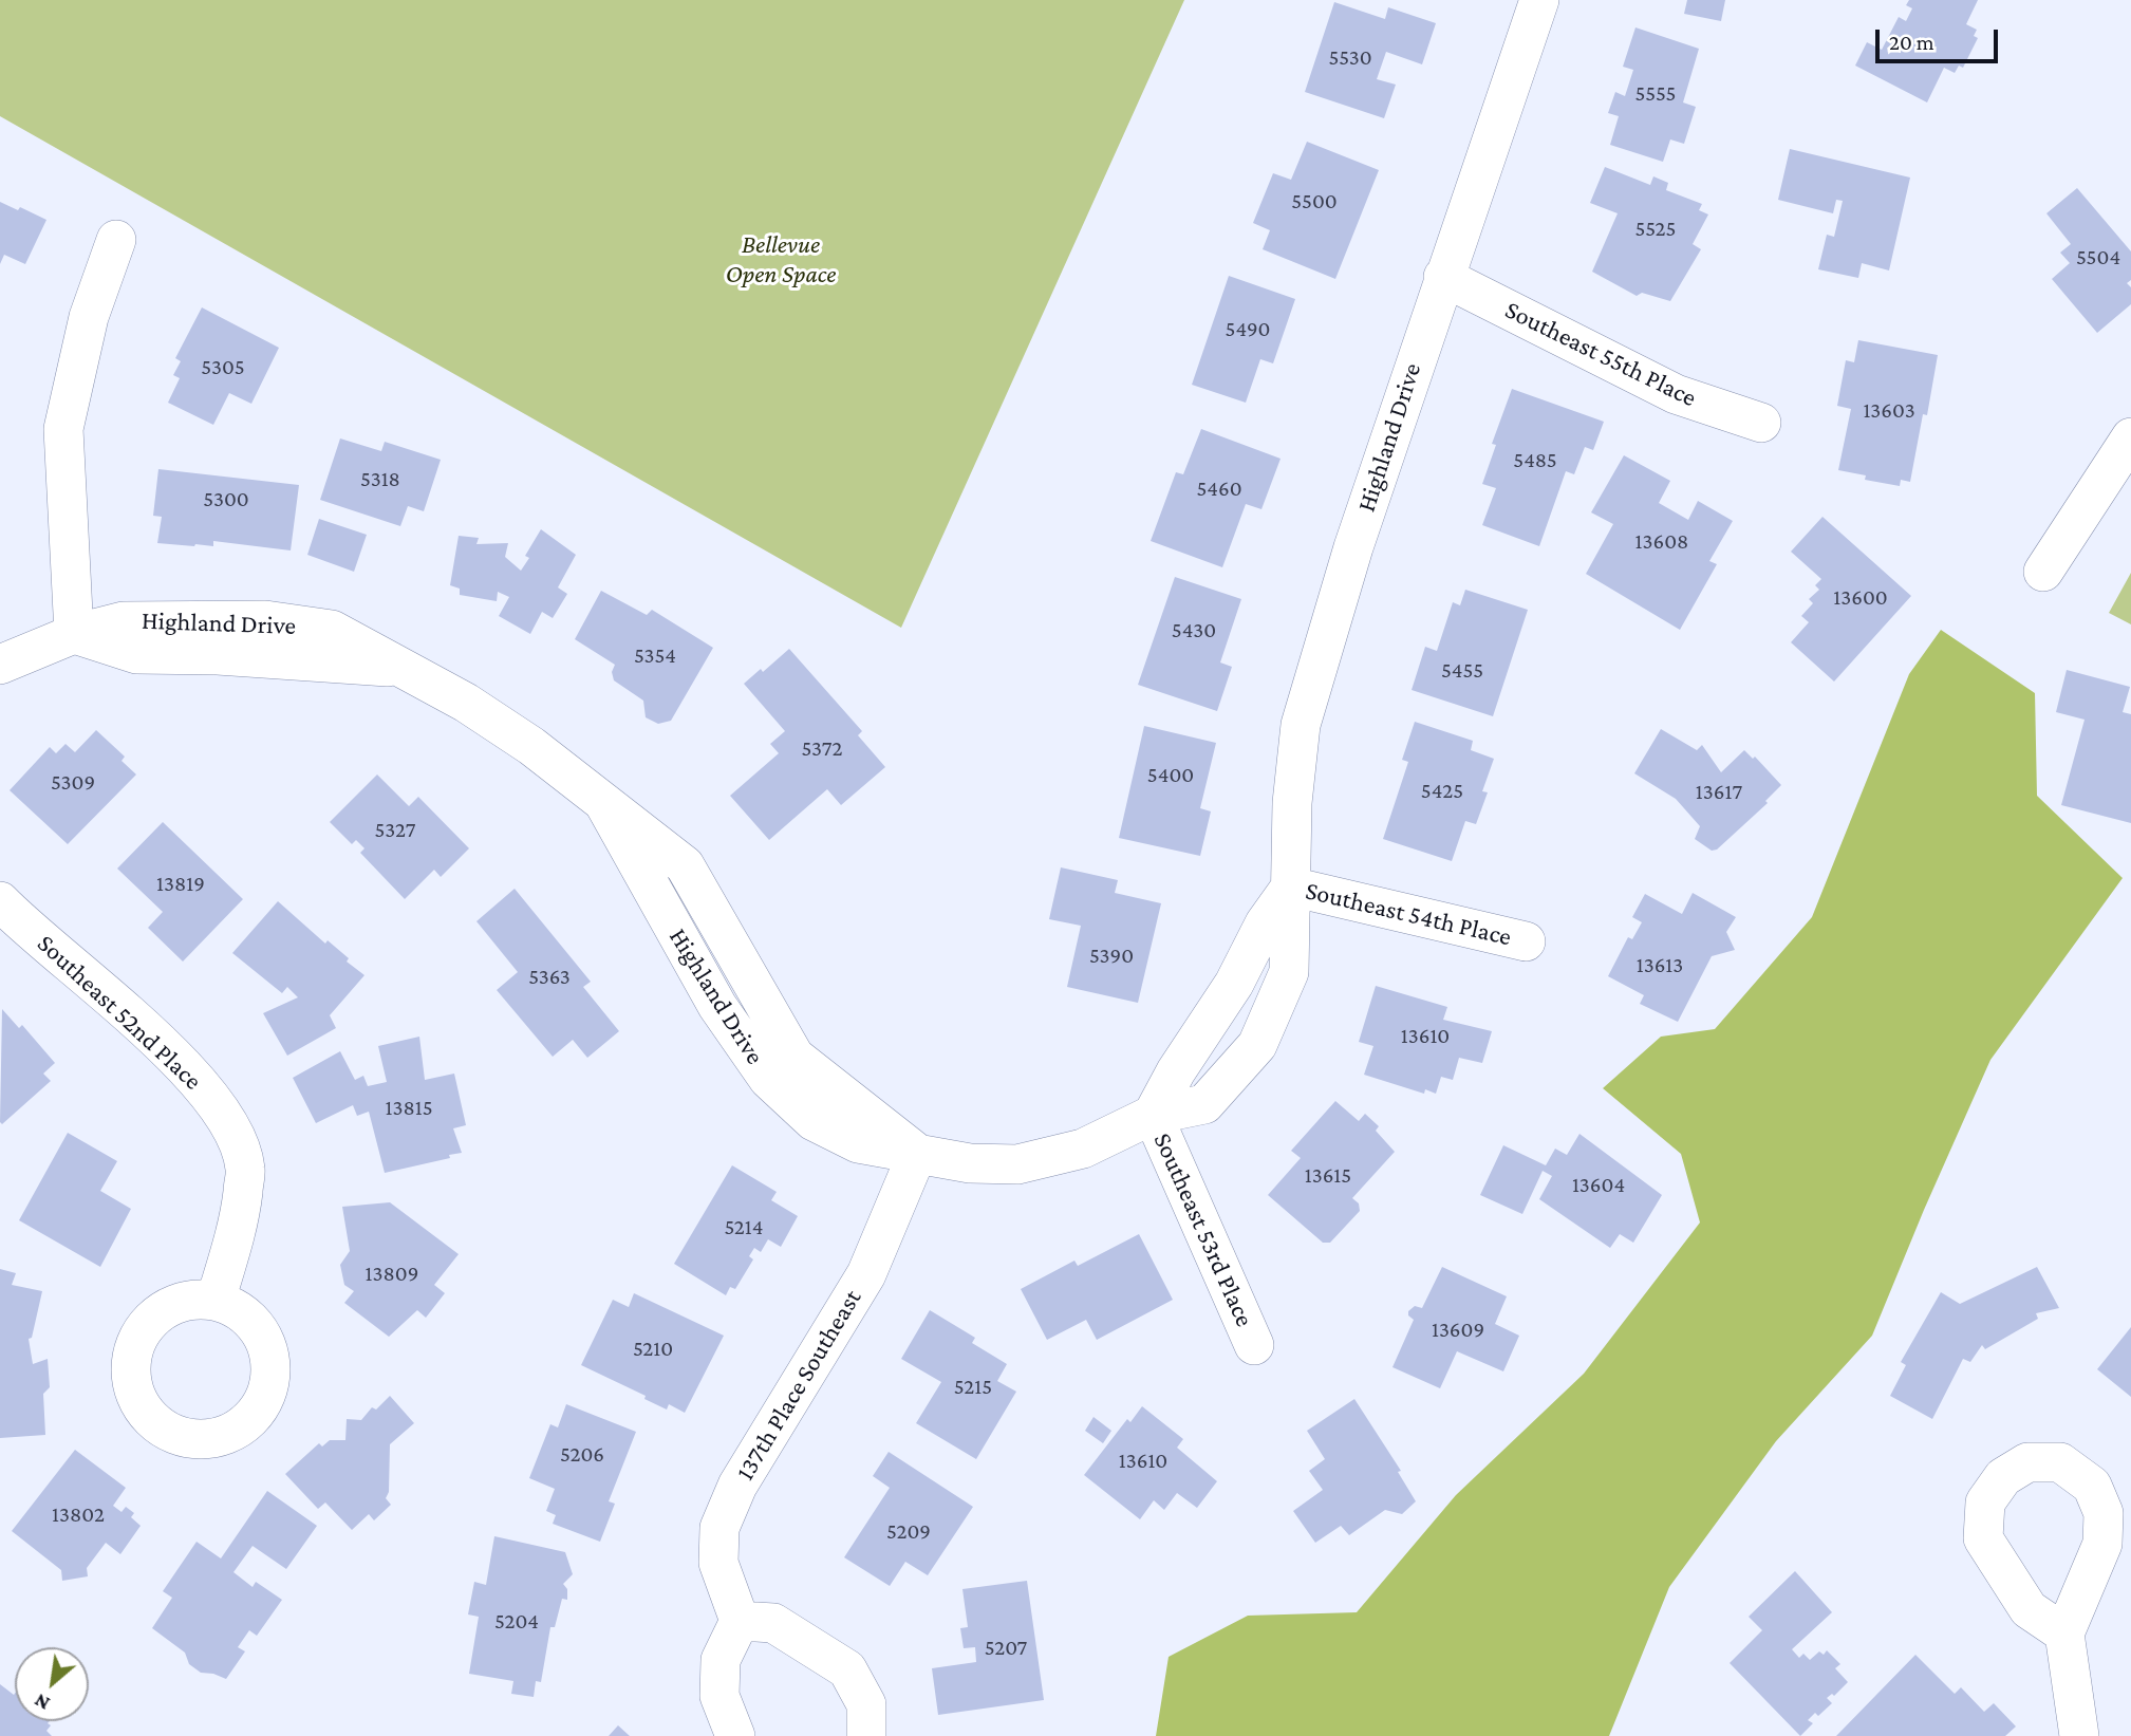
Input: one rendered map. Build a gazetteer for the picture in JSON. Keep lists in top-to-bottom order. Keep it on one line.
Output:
{"streets":{"street":["Southeast 55th Place","Highland Drive","Southeast 54th Place","Southeast 52nd Place","Southeast 53rd Place","137th Place Southeast"]},"crossings":[["Southeast 55th Place","Highland Drive"],["Highland Drive","Southeast 54th Place"],["Highland Drive","Southeast 53rd Place"],["Highland Drive","137th Place Southeast"]],"parks":["Bellevue Open Space"],"house_numbers":["5530","5555","5500","5525","5504","5490","5305","13603","5485","5318","5460","5300","13608","13600","5430","5354","5455","5372","5400","5309","5425","13617","5327","13819","5390","13613","5363","13610","13815","13615","13604","5214","13809","13609","5210","5215","5206","13610","13802","5209","5204","5207"],"scale_bar":"20 m","north":"bottom left"}
